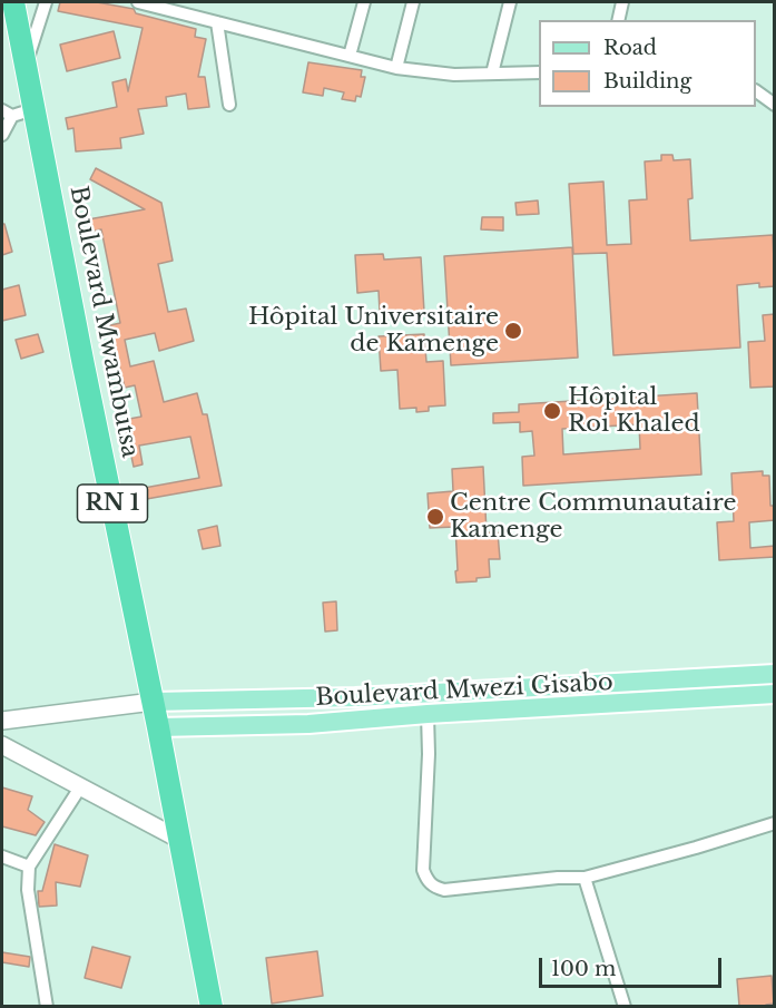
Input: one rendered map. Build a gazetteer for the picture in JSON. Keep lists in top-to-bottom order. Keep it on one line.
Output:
{"streets":{"highway":["Boulevard Mwambutsa","RN 1"],"main road":["Boulevard Mwezi Gisabo"]},"crossings":[["Boulevard Mwambutsa","Boulevard Mwezi Gisabo"]],"places":["Hôpital Universitaire de Kamenge","Hôpital Roi Khaled","Centre Communautaire Kamenge"],"legend":["Road","Building"],"scale_bar":"100 m"}
